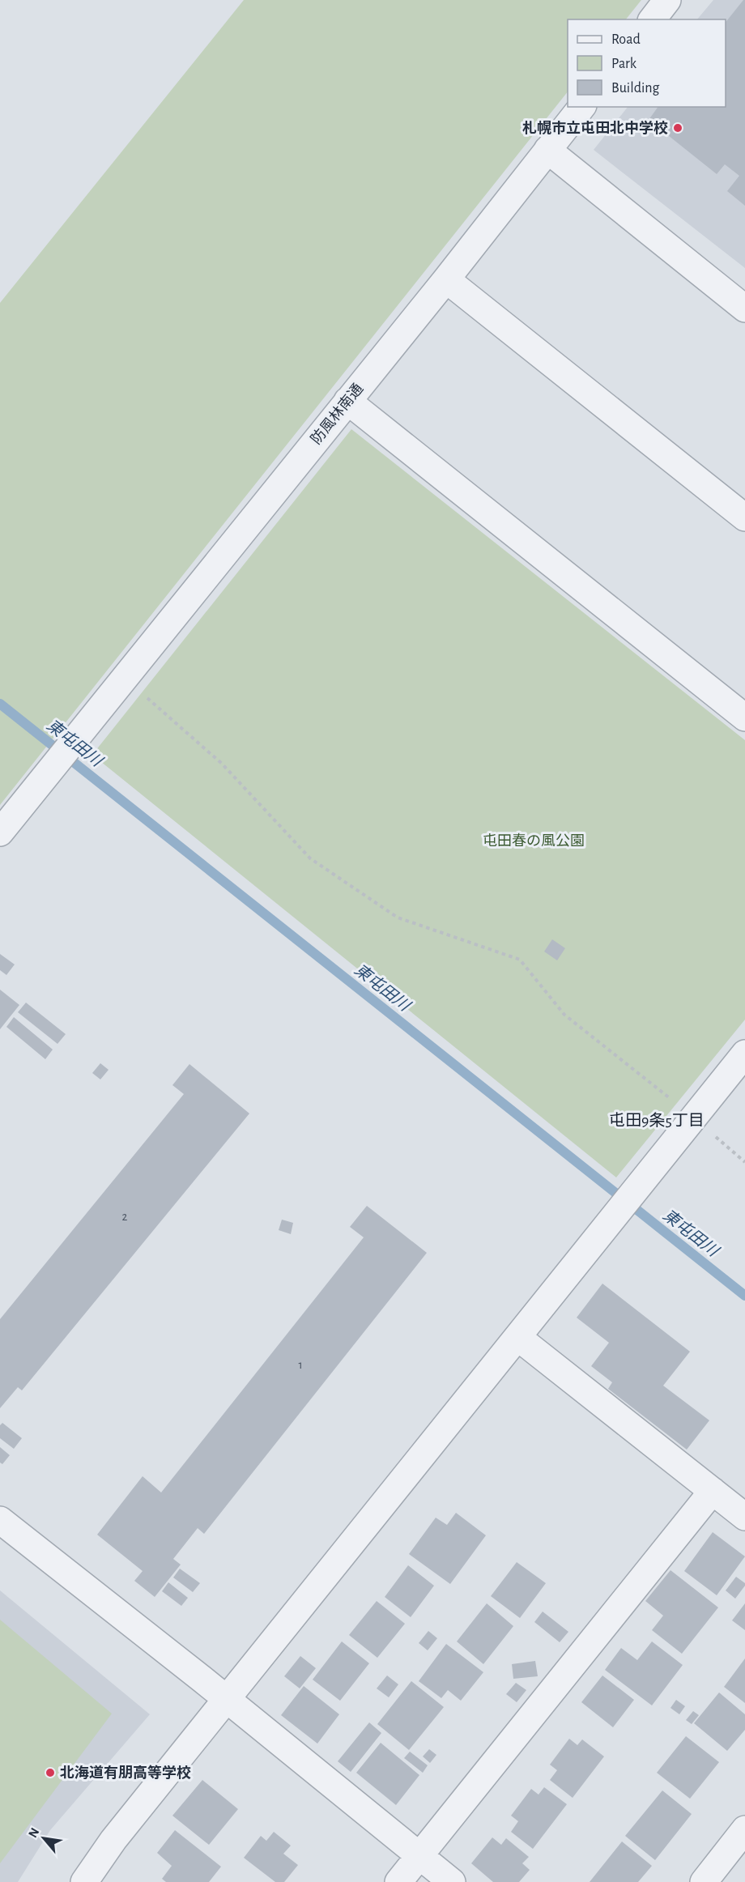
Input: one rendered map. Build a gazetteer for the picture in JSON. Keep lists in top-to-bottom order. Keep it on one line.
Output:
{"streets":{"street":["防風林南通"]},"districts":["屯田9条5丁目"],"water":["東屯田川"],"parks":["屯田春の風公園"],"places":["札幌市立屯田北中学校","北海道有朋高等学校"],"house_numbers":["2","1"],"legend":["Road","Park","Building"],"north":"top left"}
